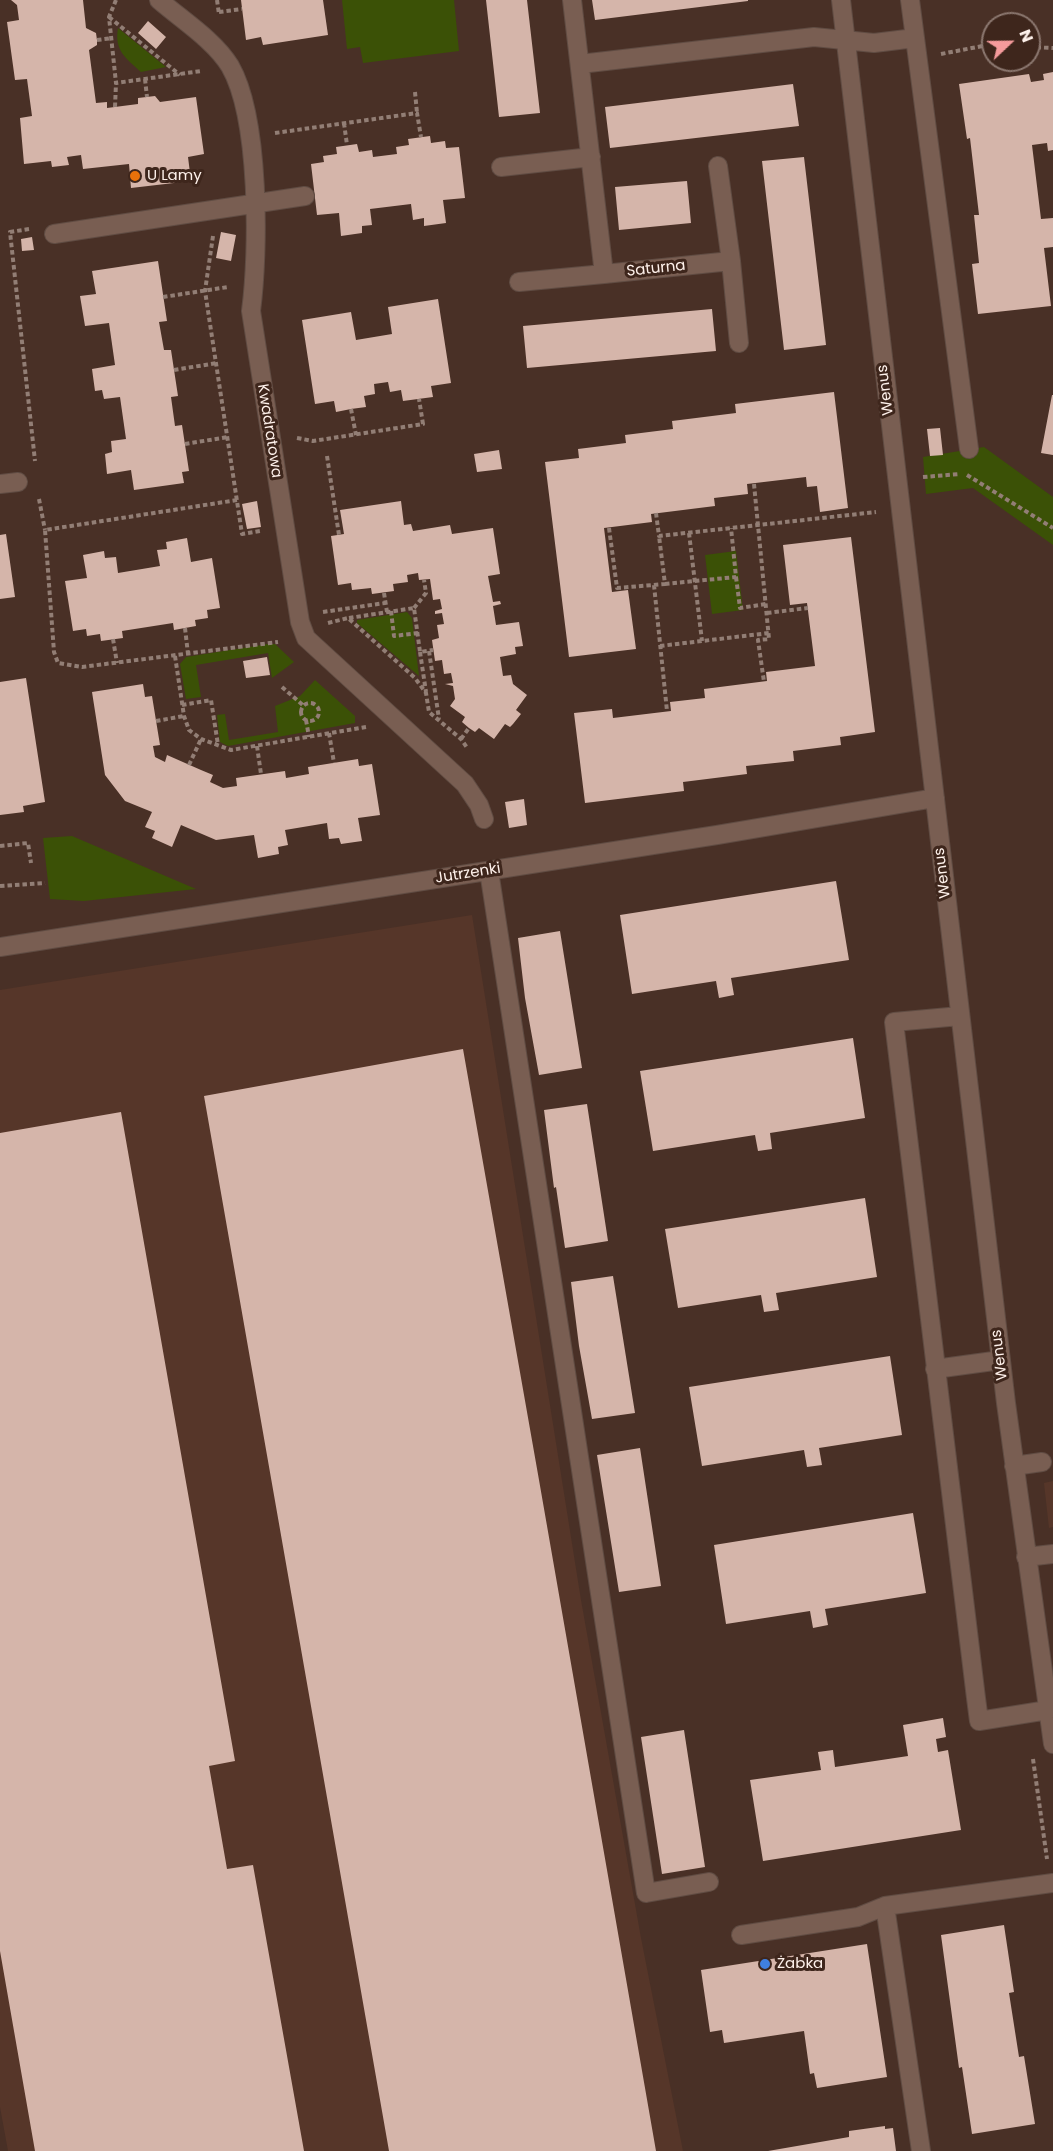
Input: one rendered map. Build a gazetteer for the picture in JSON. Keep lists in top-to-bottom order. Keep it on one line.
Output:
{"streets":{"street":["Saturna","Wenus","Kwadratowa","Jutrzenki"]},"crossings":[["Wenus","Jutrzenki"]],"places":["U Lamy","Żabka"],"north":"right"}
